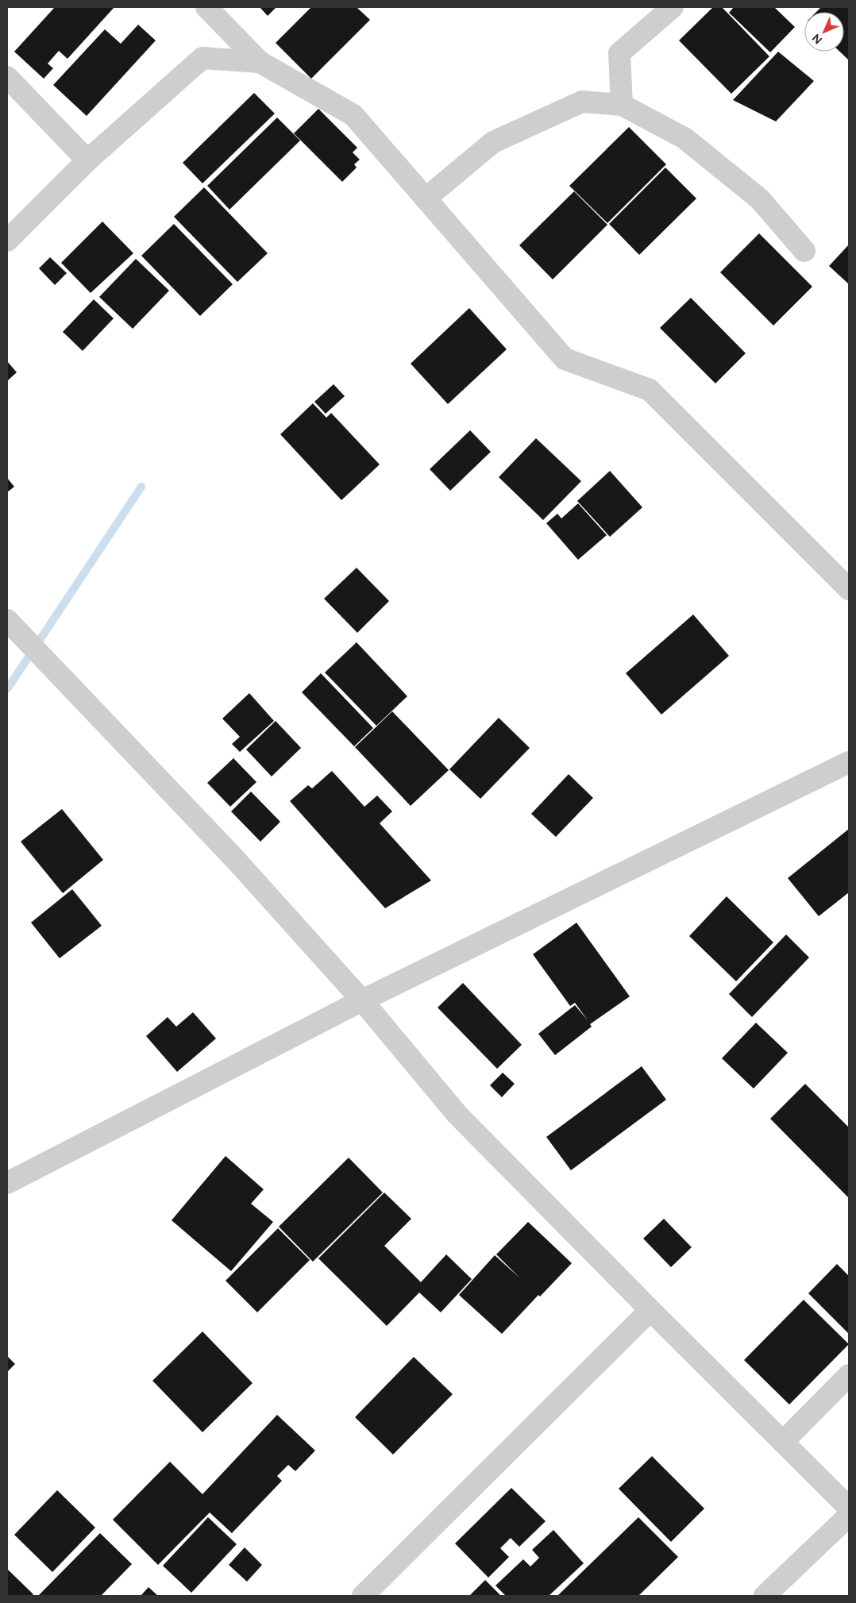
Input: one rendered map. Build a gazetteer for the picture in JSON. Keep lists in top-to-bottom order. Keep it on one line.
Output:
{"north":"bottom left"}
